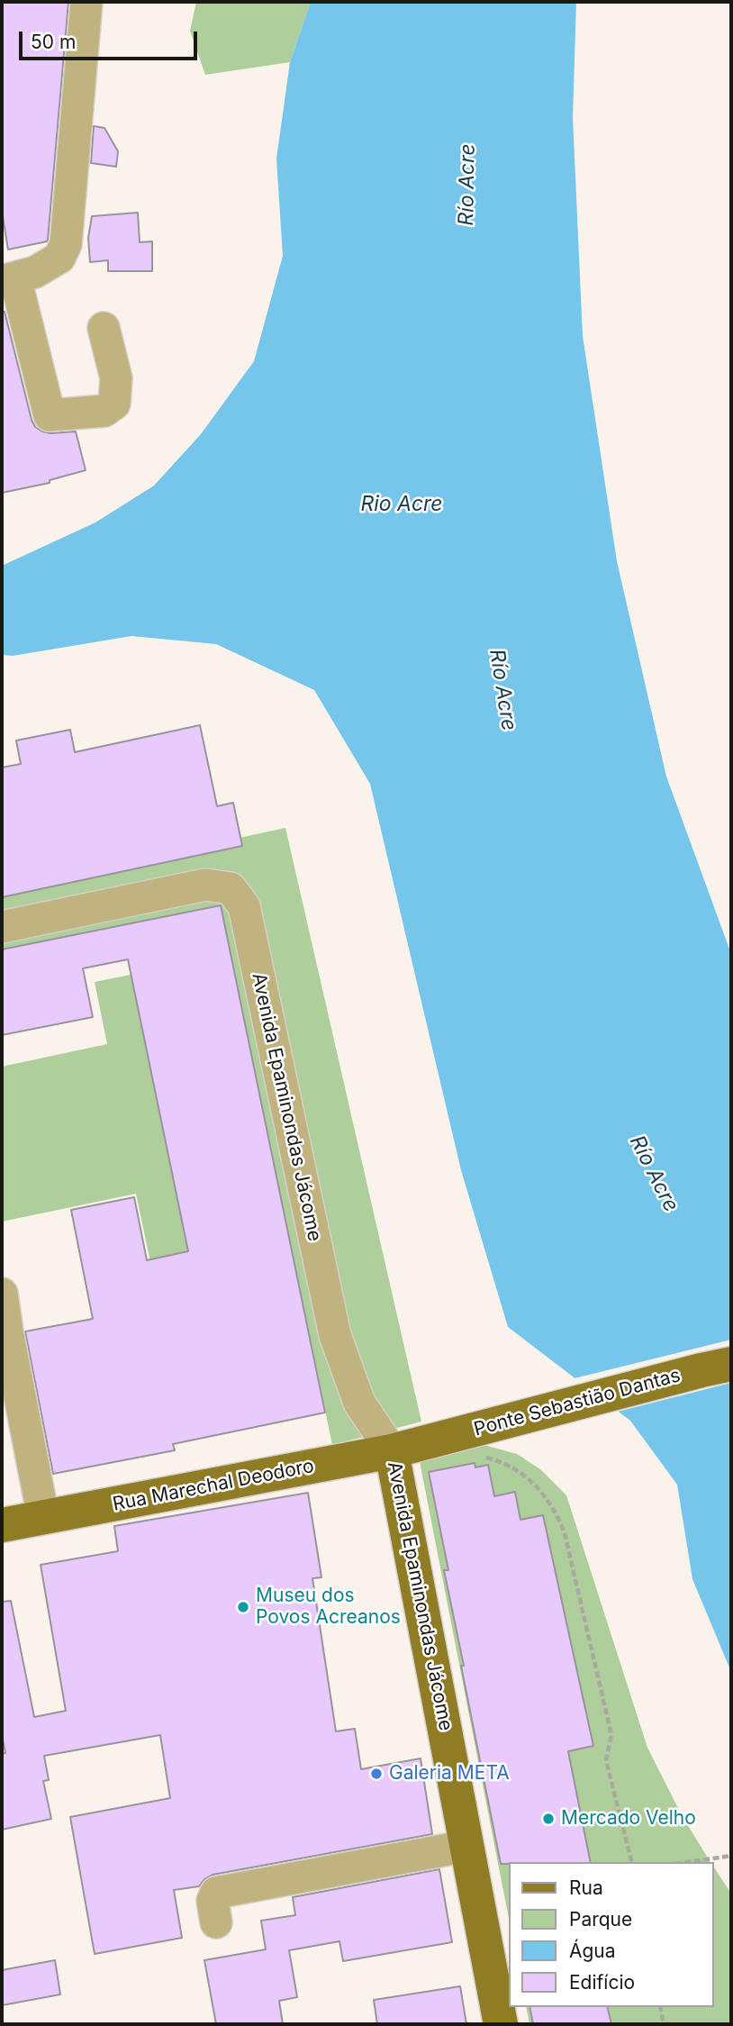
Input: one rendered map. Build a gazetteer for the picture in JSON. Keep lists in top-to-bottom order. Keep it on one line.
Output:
{"streets":{"main road":["Avenida Epaminondas Jácome","Ponte Sebastião Dantas","Rua Marechal Deodoro"]},"crossings":[["Avenida Epaminondas Jácome","Ponte Sebastião Dantas"],["Avenida Epaminondas Jácome","Rua Marechal Deodoro"],["Ponte Sebastião Dantas","Rua Marechal Deodoro"]],"water":["Río Acre","Rio Acre"],"places":["Museu dos Povos Acreanos","Galeria META","Mercado Velho"],"legend":["Rua","Parque","Água","Edifício"],"scale_bar":"50 m"}
